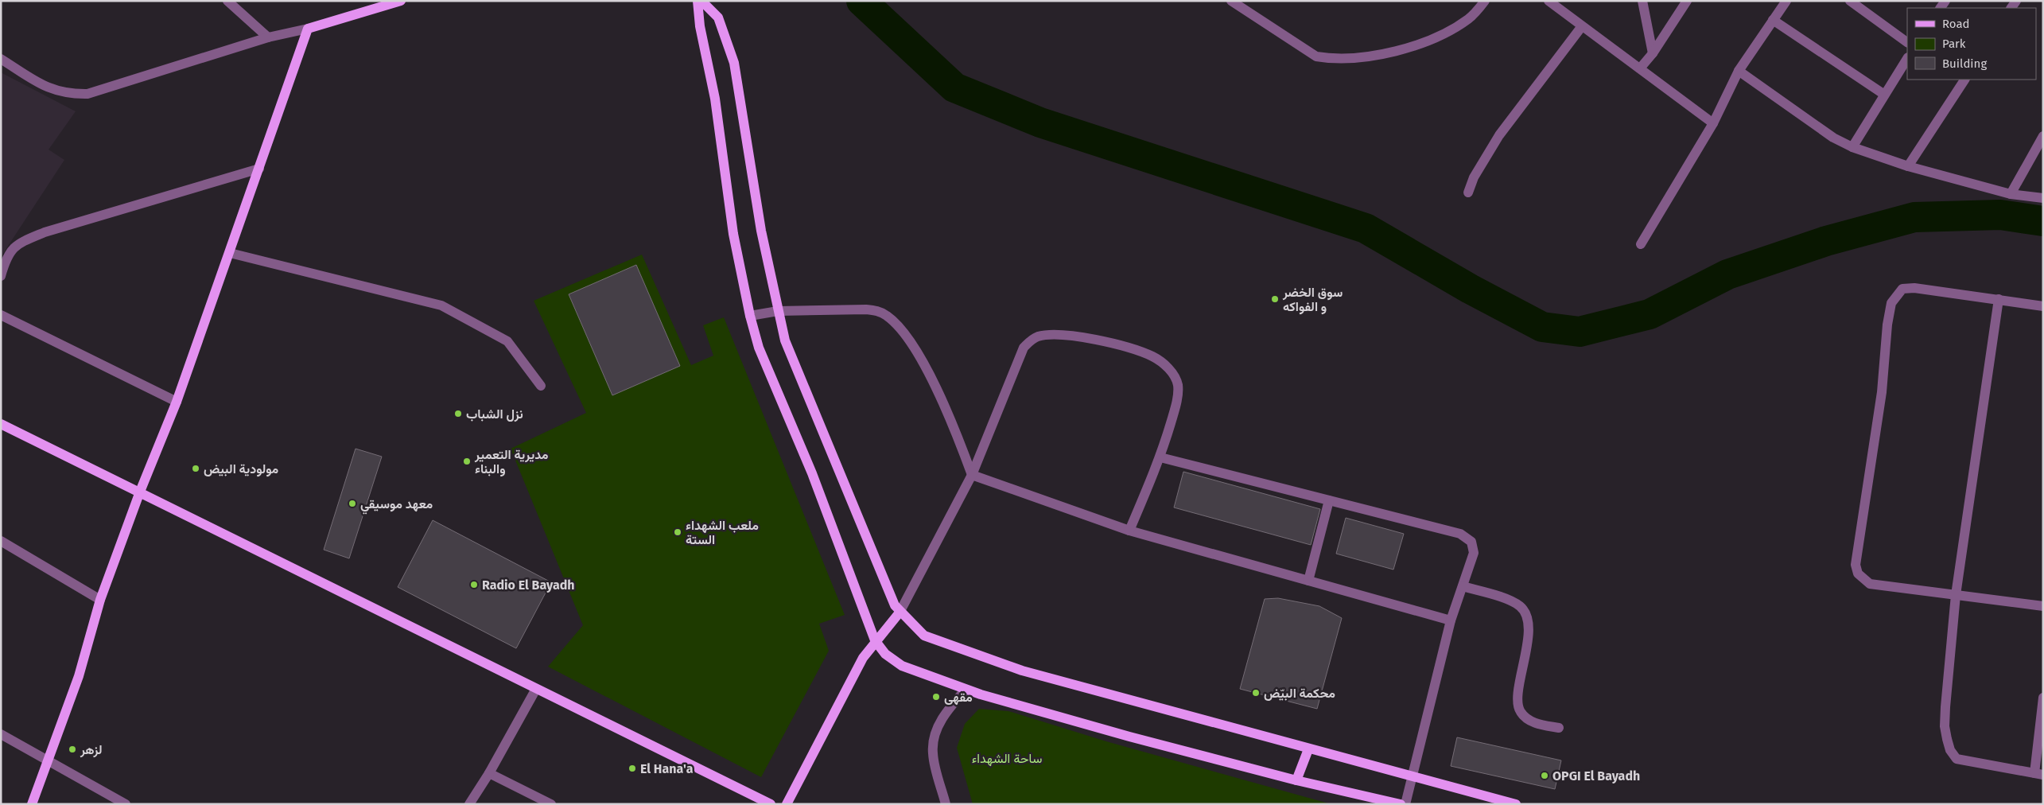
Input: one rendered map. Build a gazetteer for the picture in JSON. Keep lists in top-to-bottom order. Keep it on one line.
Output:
{"parks":["ساحة الشهداء"],"places":["سوق الخضر و الفواكه","نزل الشباب","مديرية التعمير والبناء","مولودية البيض","معهد موسيقي","ملعب الشهداء الستة","Radio El Bayadh","محكمة البيّض","مقهى","لزهر","El Hana'a","OPGI El Bayadh"],"legend":["Road","Park","Building"]}
